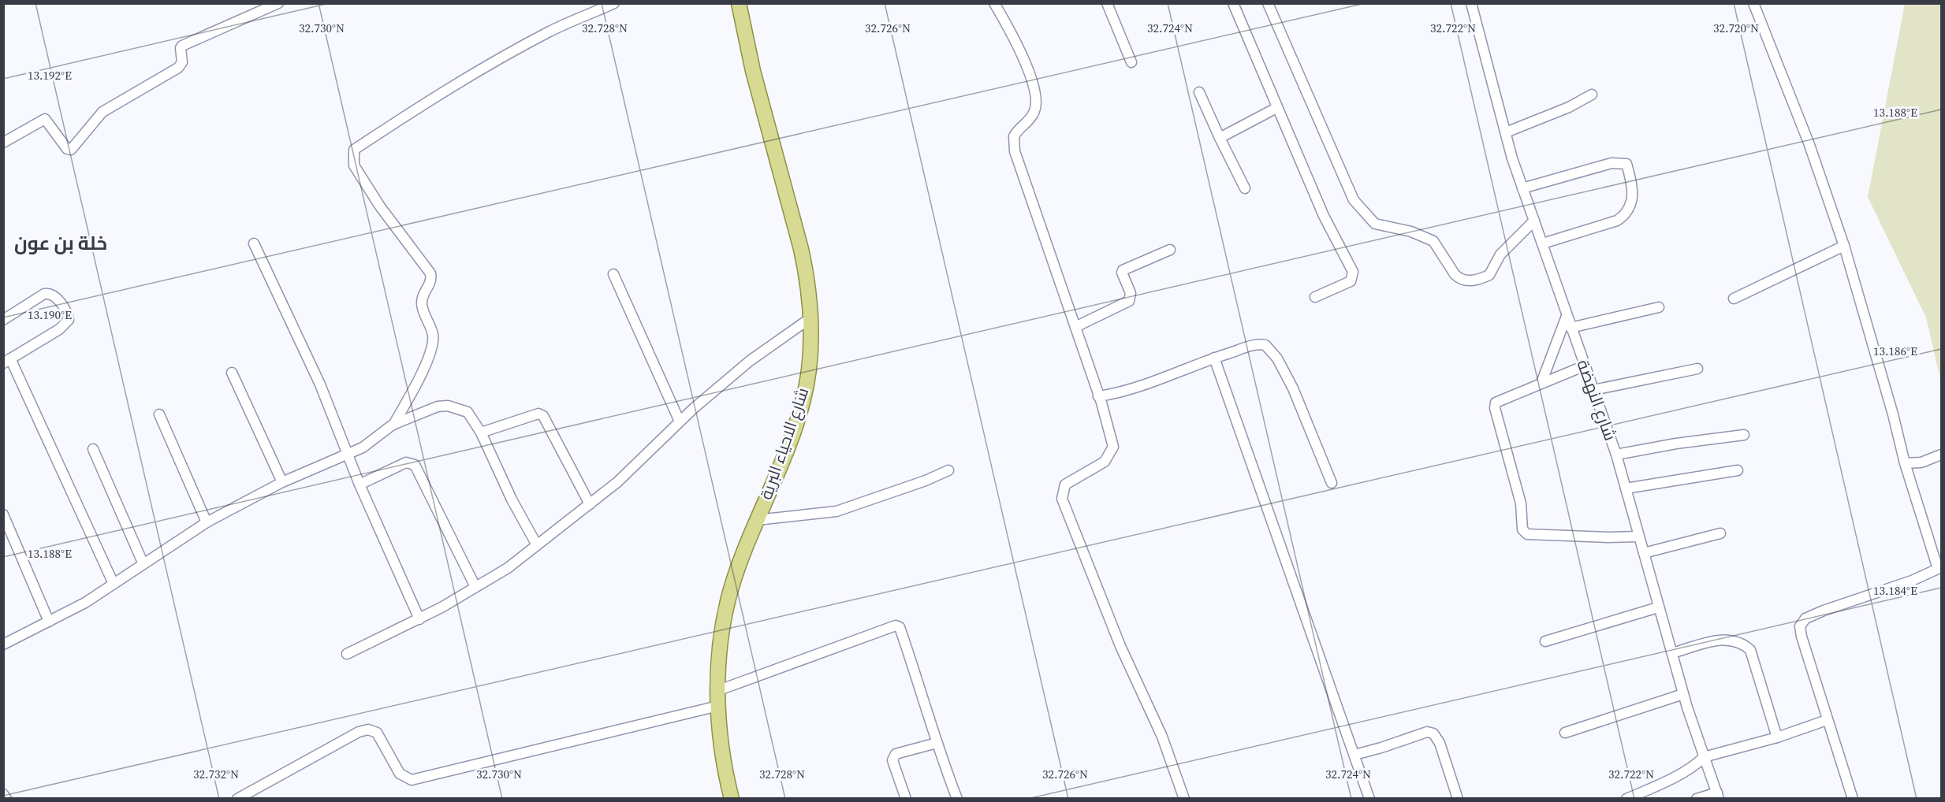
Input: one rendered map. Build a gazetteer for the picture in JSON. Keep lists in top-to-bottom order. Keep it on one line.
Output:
{"streets":{"main road":["شارع الاحياء البرية"],"street":["شارع النهضة"]},"districts":["خلة بن عون"],"coordinates":["32.730°N","32.728°N","32.726°N","32.724°N","32.722°N","32.720°N","13.192°E","13.188°E","13.190°E","13.186°E","13.184°E","32.732°N"]}
